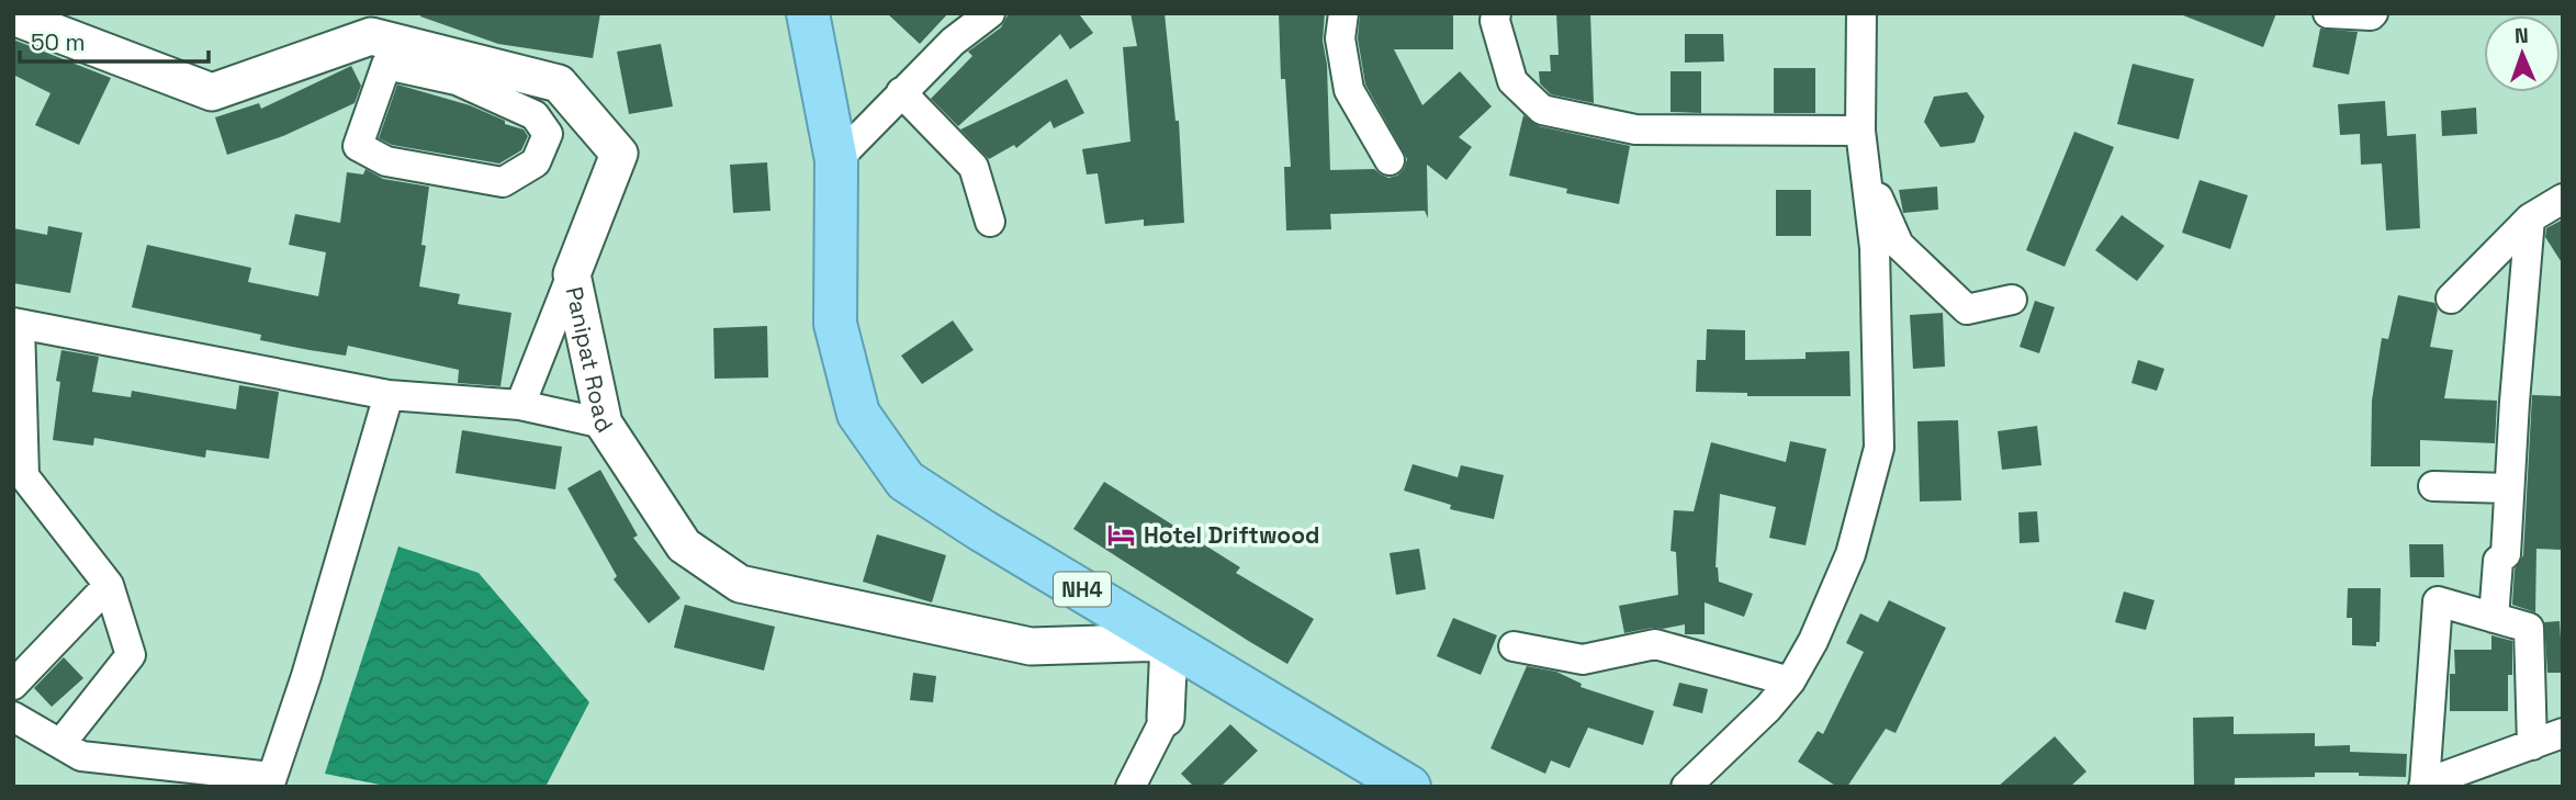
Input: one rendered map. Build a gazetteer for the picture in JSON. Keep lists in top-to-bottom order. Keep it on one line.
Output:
{"streets":{"highway":["NH4"],"street":["Panipat Road"]},"crossings":[["Panipat Road","NH4"]],"places":{"hotel":["Hotel Driftwood"]},"scale_bar":"50 m","north":"top"}
